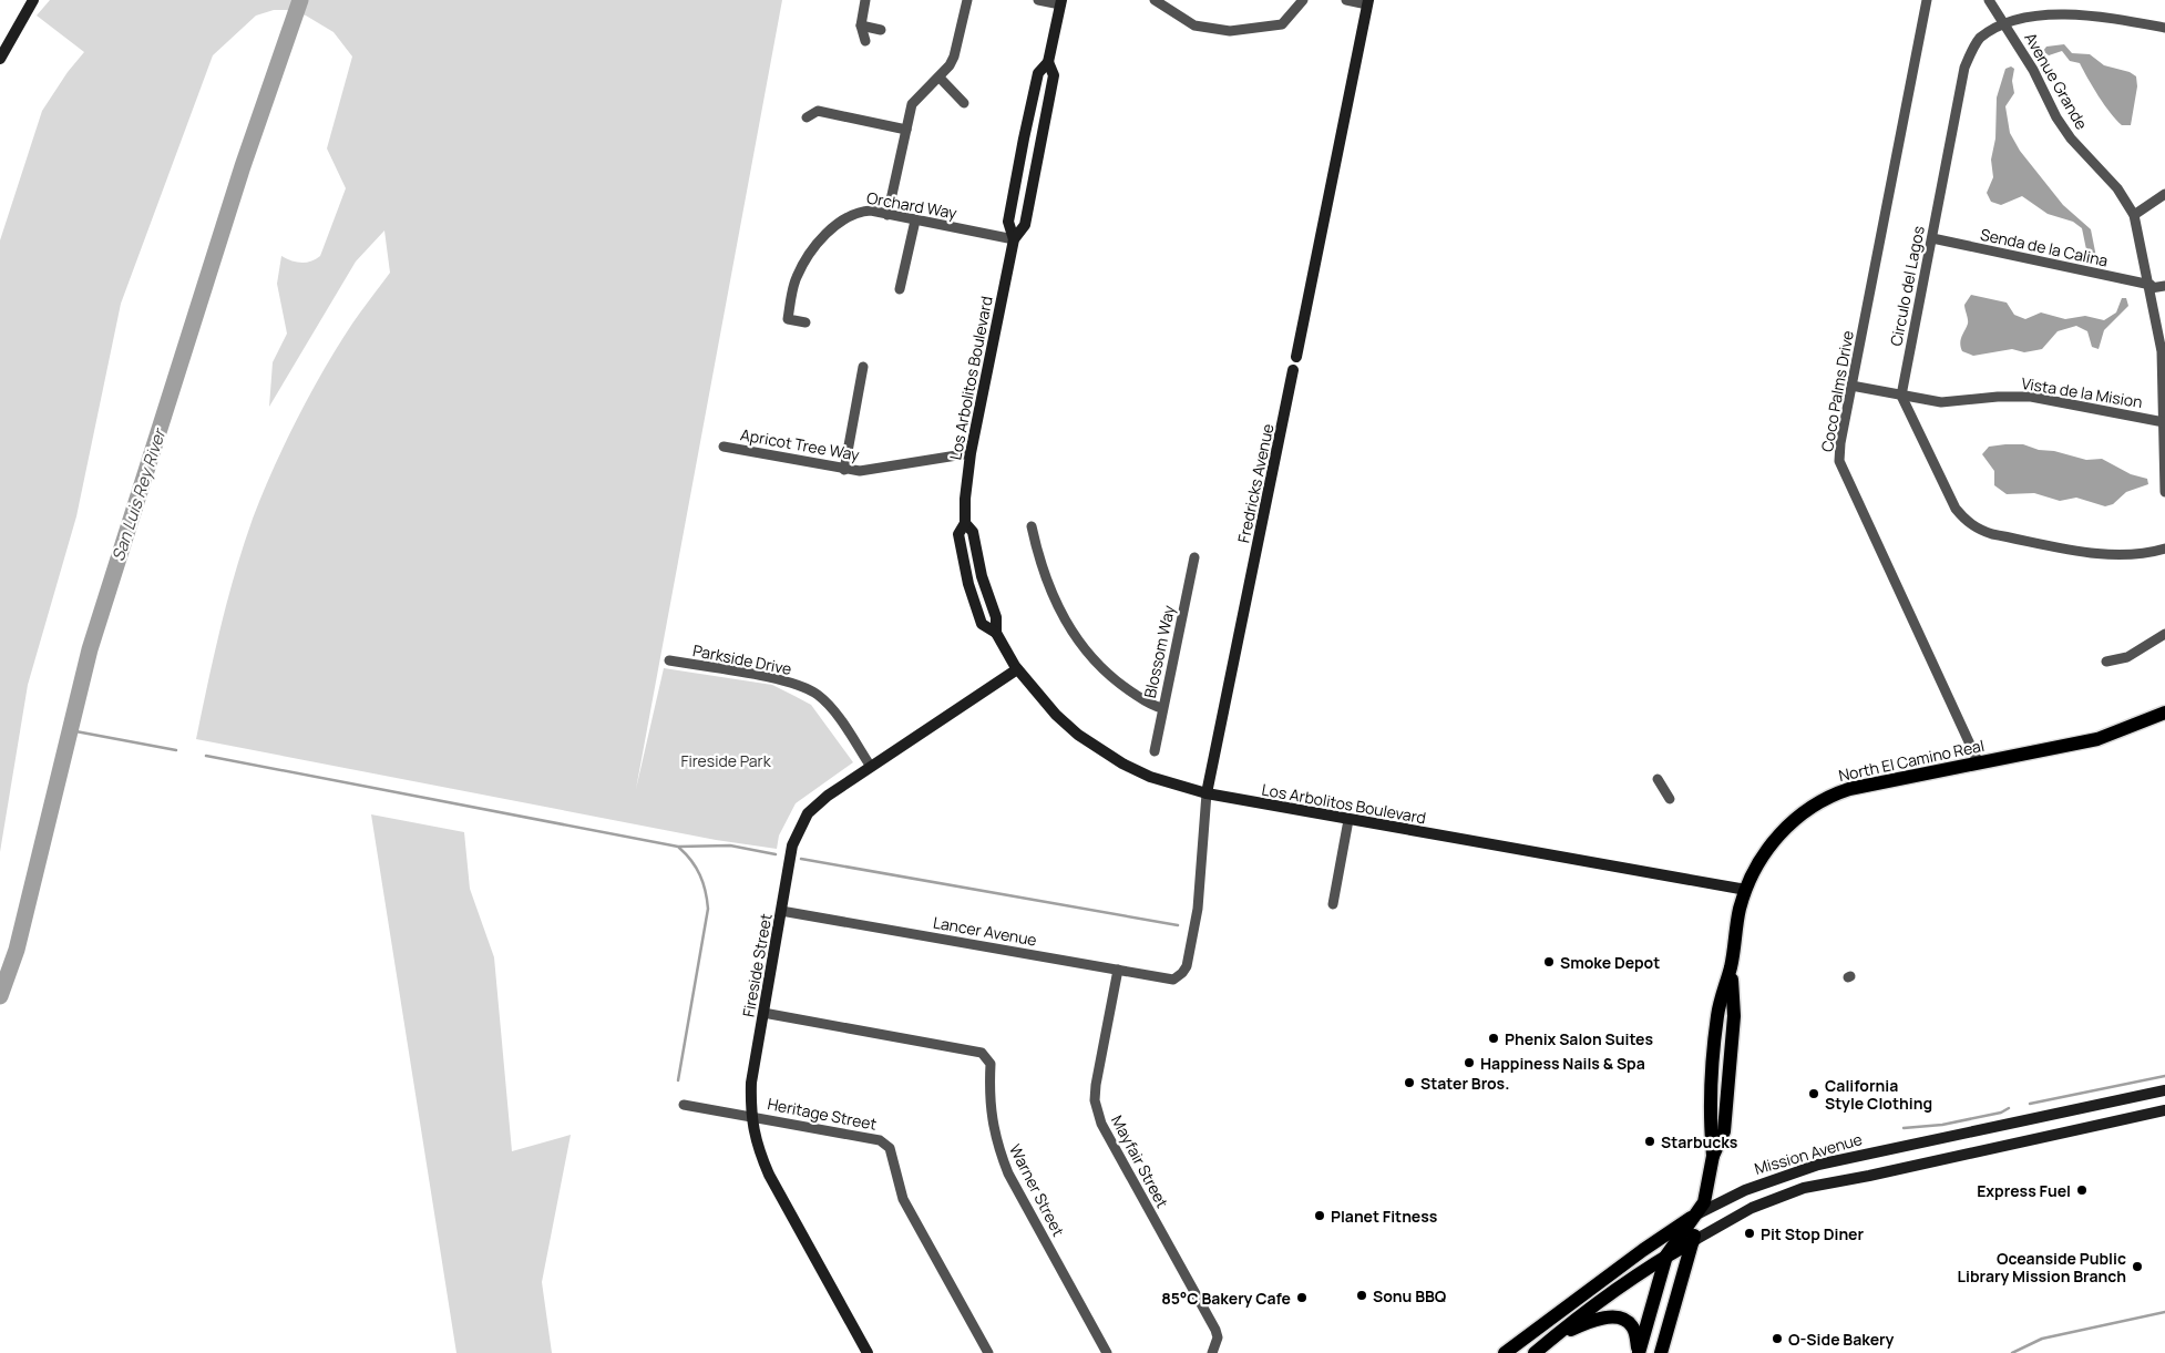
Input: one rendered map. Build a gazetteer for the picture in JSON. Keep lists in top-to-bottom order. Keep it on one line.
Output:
{"streets":{"main road":["North El Camino Real","Mission Avenue"],"street":["Avenue Grande","Orchard Way","Senda de la Calina","Circulo del Lagos","Los Arbolitos Boulevard","Coco Palms Drive","Vista de la Mision","Apricot Tree Way","Fredricks Avenue","Blossom Way","Parkside Drive","Lancer Avenue","Fireside Street","Heritage Street","Mayfair Street","Warner Street"]},"crossings":[["Avenue Grande","Senda de la Calina"],["Avenue Grande","Circulo del Lagos"],["Avenue Grande","Vista de la Mision"],["Orchard Way","Los Arbolitos Boulevard"],["Senda de la Calina","Circulo del Lagos"],["Circulo del Lagos","Vista de la Mision"],["Los Arbolitos Boulevard","Apricot Tree Way"],["Los Arbolitos Boulevard","Fredricks Avenue"],["Los Arbolitos Boulevard","North El Camino Real"],["Los Arbolitos Boulevard","Fireside Street"],["Coco Palms Drive","Vista de la Mision"],["Coco Palms Drive","North El Camino Real"],["Fredricks Avenue","Lancer Avenue"],["Parkside Drive","Fireside Street"],["North El Camino Real","Mission Avenue"],["Lancer Avenue","Fireside Street"],["Lancer Avenue","Mayfair Street"],["Fireside Street","Heritage Street"],["Fireside Street","Warner Street"]],"water":["San Luis Rey River"],"parks":["Fireside Park"],"places":["Smoke Depot","Phenix Salon Suites","Happiness Nails & Spa","Stater Bros.","California Style Clothing","Starbucks","Express Fuel","Planet Fitness","Pit Stop Diner","Oceanside Public Library Mission Branch","Sonu BBQ","85°C Bakery Cafe","O-Side Bakery"]}
